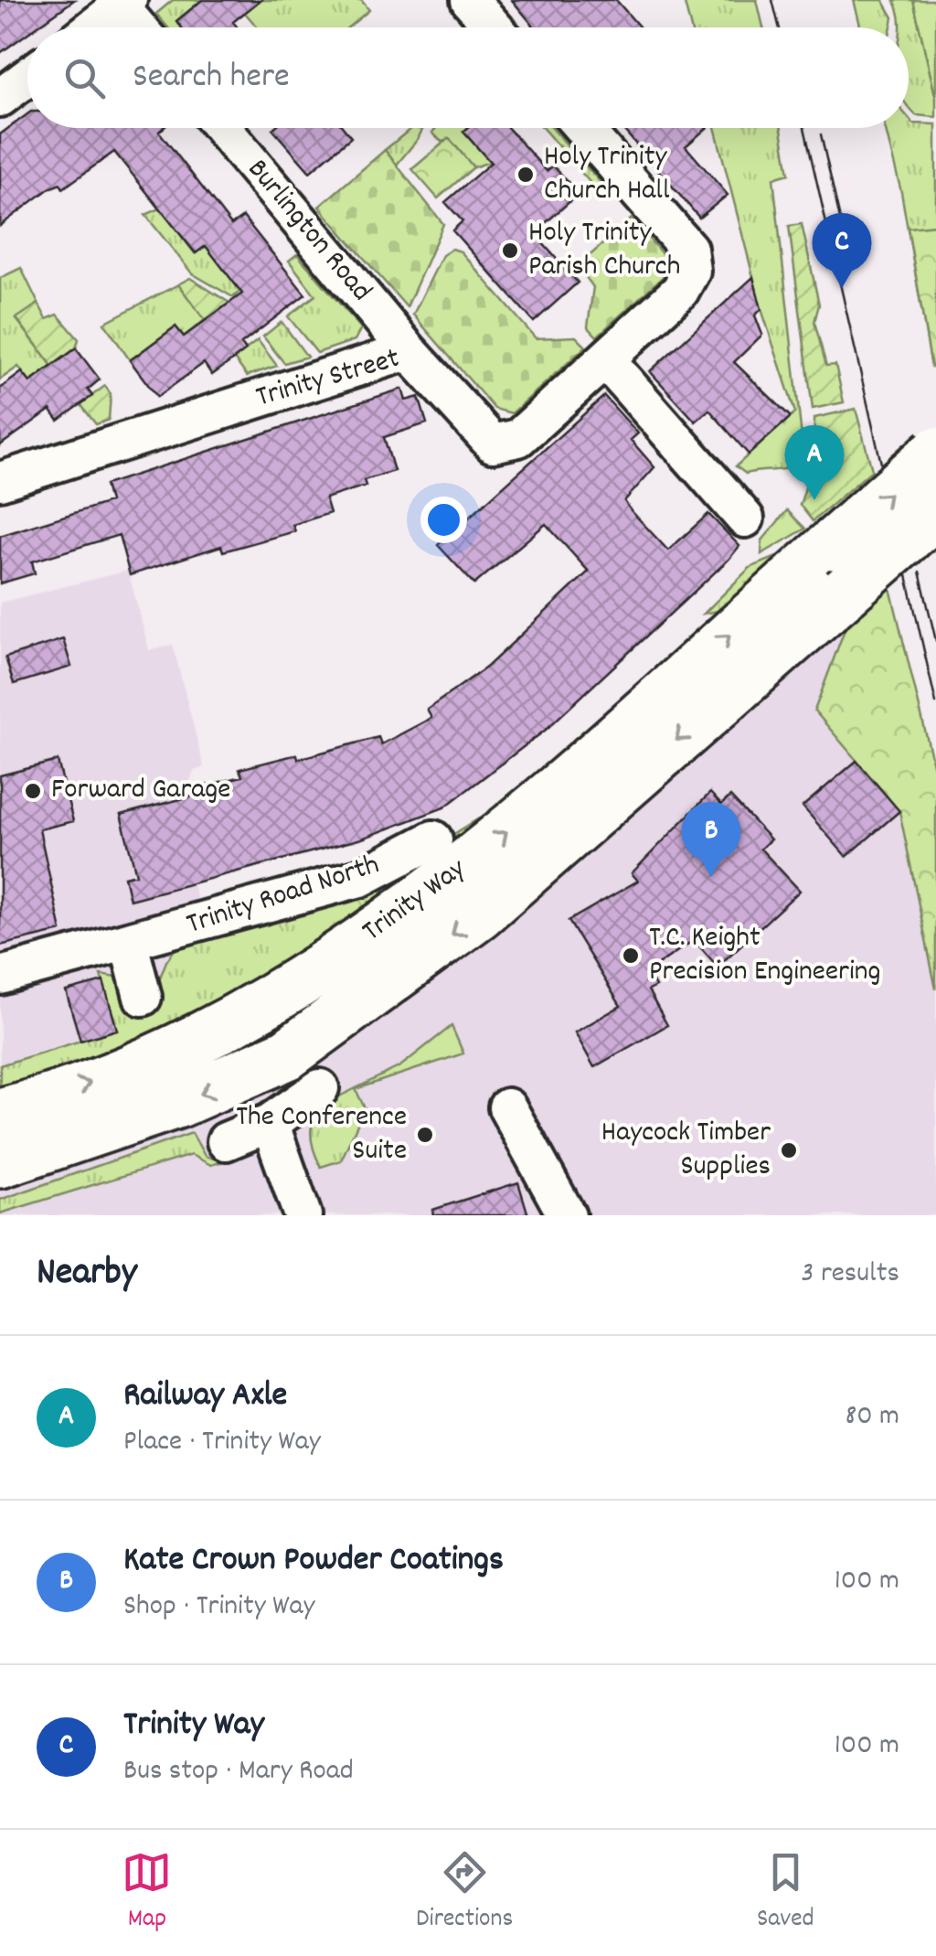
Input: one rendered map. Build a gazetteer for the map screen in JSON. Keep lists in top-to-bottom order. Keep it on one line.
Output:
{"streets":{"main road":["Trinity Way"],"street":["Burlington Road","Trinity Street","Trinity Road North"]},"crossings":[["Burlington Road","Trinity Street"]],"places":["Holy Trinity Church Hall","Holy Trinity Parish Church","Forward Garage","T.C. Keight Precision Engineering","The Conference Suite","Haycock Timber Supplies"],"page":{"search":"Search here","pins":["C","A","B"],"heading":["Nearby","3 results"],"list":[{"mark":"A","name":"Railway Axle","note":"Place · Trinity Way","value":"80 m"},{"mark":"B","name":"Kate Crown Powder Coatings","note":"Shop · Trinity Way","value":"100 m"},{"mark":"C","name":"Trinity Way","note":"Bus stop · Mary Road","value":"100 m"}],"nav":["Map","Directions","Saved"]}}
